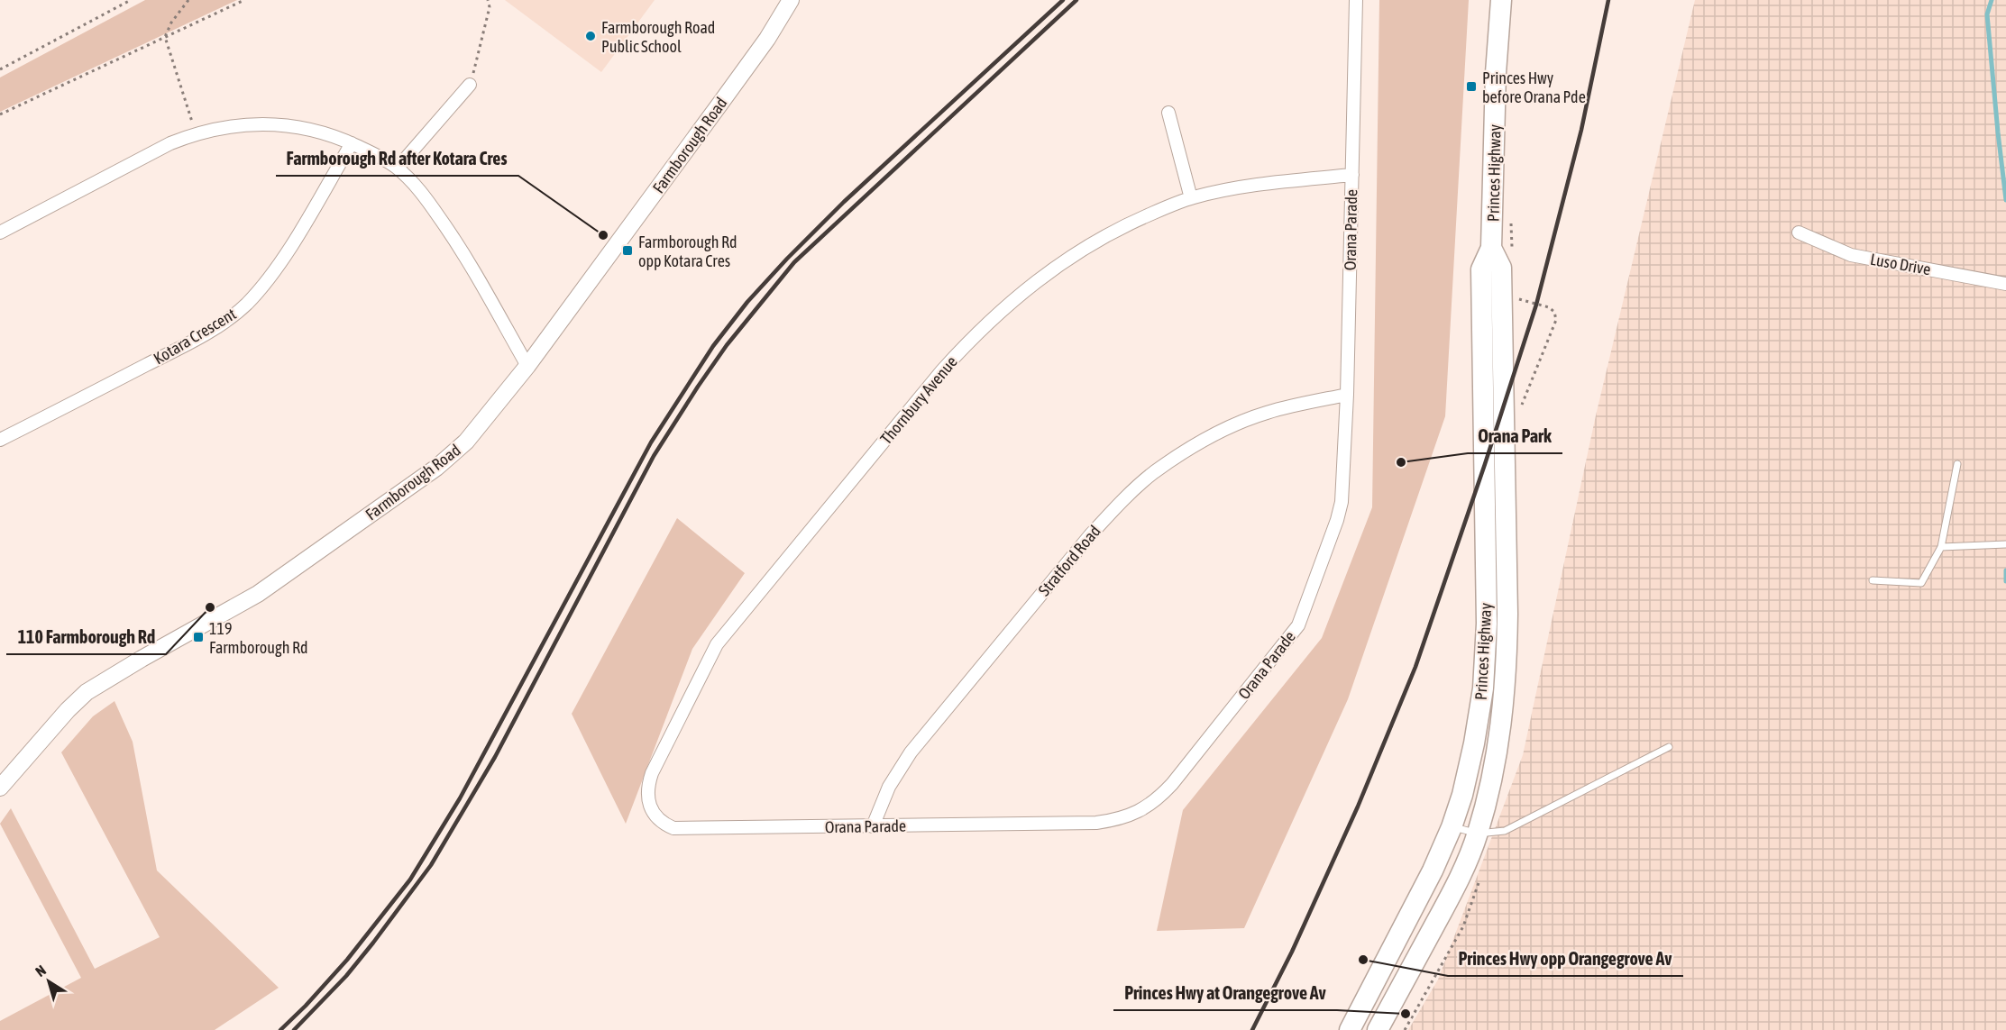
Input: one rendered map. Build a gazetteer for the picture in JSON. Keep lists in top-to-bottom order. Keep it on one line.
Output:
{"streets":{"main road":["Princes Highway"],"street":["Farmborough Road","Orana Parade","Luso Drive","Kotara Crescent","Thornbury Avenue","Stratford Road"]},"crossings":[["Orana Parade","Thornbury Avenue"],["Orana Parade","Stratford Road"]],"places":{"other":["Farmborough Road Public School","Farmborough Rd after Kotara Cres","Orana Park","110 Farmborough Rd","Princes Hwy opp Orangegrove Av","Princes Hwy at Orangegrove Av"],"transit":["Princes Hwy before Orana Pde","Farmborough Rd opp Kotara Cres","119 Farmborough Rd"]},"north":"top left"}
